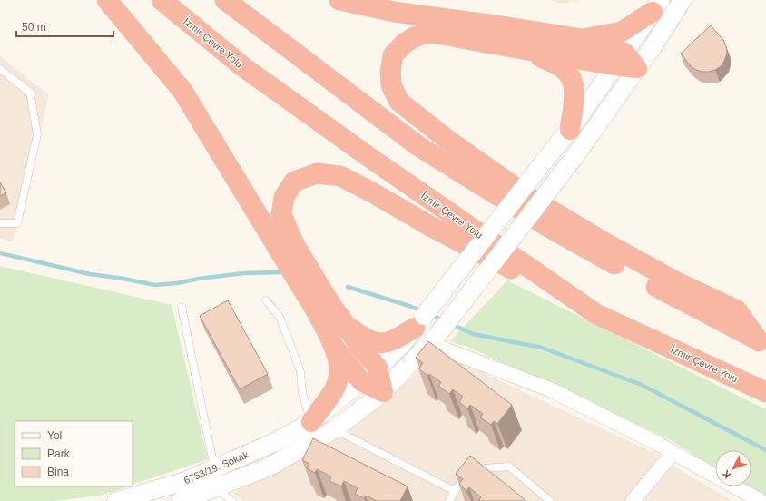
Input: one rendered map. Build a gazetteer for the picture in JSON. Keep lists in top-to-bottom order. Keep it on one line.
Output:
{"streets":{"highway":["İzmir Çevre Yolu"],"street":["6753/19. Sokak"]},"legend":["Yol","Park","Bina"],"scale_bar":"50 m","north":"bottom left"}
